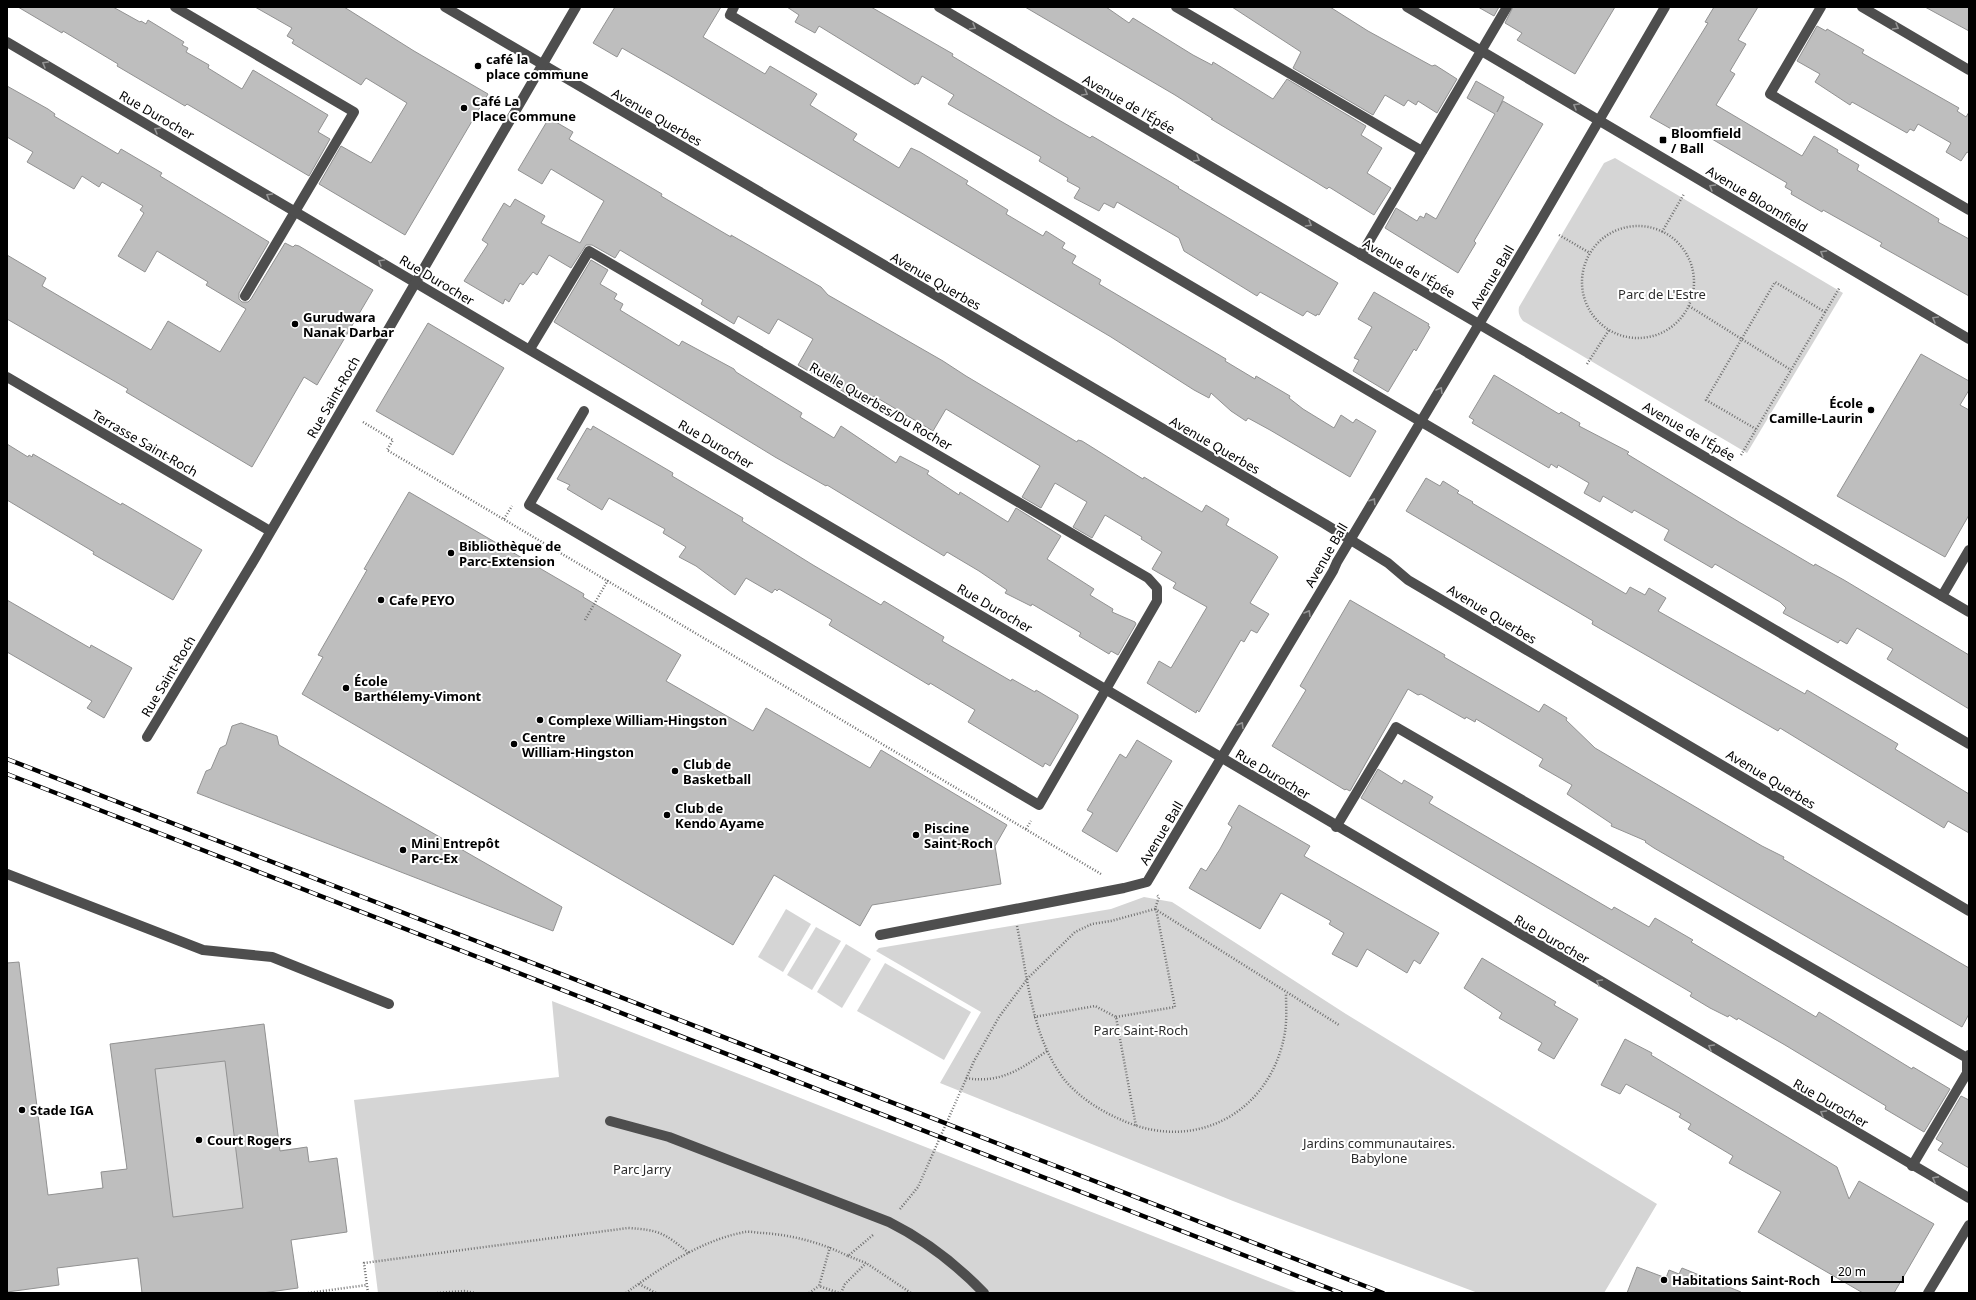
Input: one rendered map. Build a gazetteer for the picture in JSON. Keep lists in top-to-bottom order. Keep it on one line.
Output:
{"streets":{"street":["Avenue de l'Épée","Rue Durocher","Avenue Querbes","Avenue Bloomfield","Avenue Ball","Rue Saint-Roch","Ruelle Querbes/Du Rocher","Terrasse Saint-Roch"]},"crossings":[["Avenue de l'Épée","Avenue Ball"],["Rue Durocher","Avenue Ball"],["Rue Durocher","Rue Saint-Roch"],["Rue Durocher","Ruelle Querbes/Du Rocher"],["Avenue Querbes","Avenue Ball"],["Avenue Querbes","Rue Saint-Roch"],["Avenue Bloomfield","Avenue Ball"],["Rue Saint-Roch","Terrasse Saint-Roch"]],"one_way":["Avenue de l'Épée","Rue Durocher","Avenue Bloomfield","Avenue Ball"],"parks":["Parc de L'Estre","Parc Saint-Roch","Jardins communautaires. Babylone","Parc Jarry"],"places":{"other":["café la place commune","Café La Place Commune","Gurudwara Nanak Darbar","École Camille-Laurin","Bibliothèque de Parc-Extension","Cafe PEYO","École Barthélemy-Vimont","Complexe William-Hingston","Centre William-Hingston","Club de Basketball","Club de Kendo Ayame","Piscine Saint-Roch","Mini Entrepôt Parc-Ex","Stade IGA","Court Rogers","Habitations Saint-Roch"],"transit":["Bloomfield / Ball"]},"scale_bar":"20 m"}
